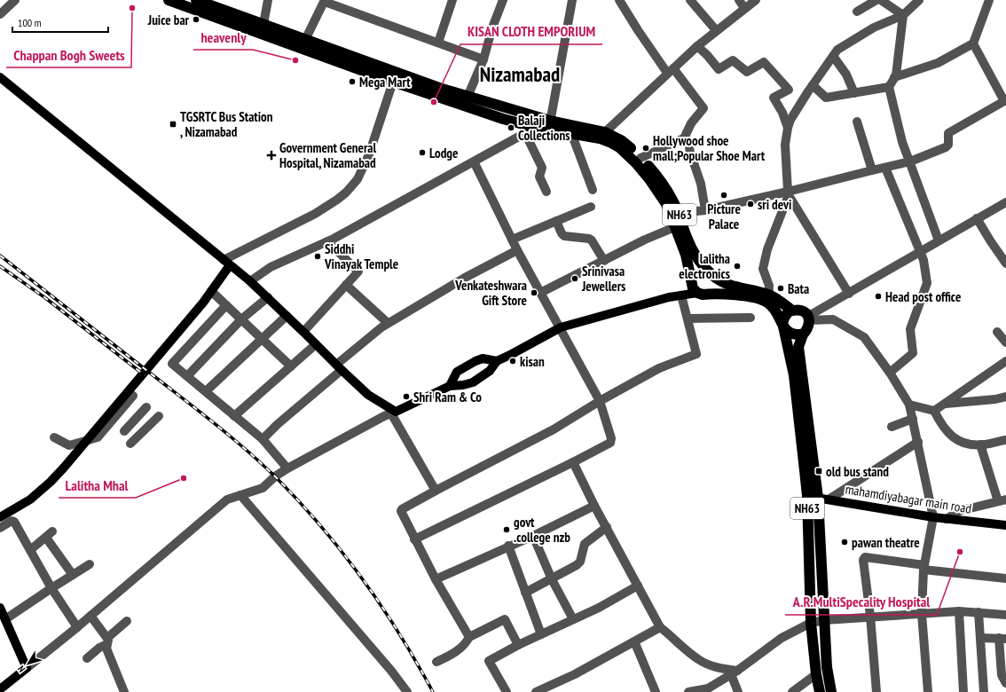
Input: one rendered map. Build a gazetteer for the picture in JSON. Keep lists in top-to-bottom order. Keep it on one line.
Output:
{"streets":{"highway":["NH63"],"main road":["mahamdiyabagar main road"]},"crossings":[["NH63","mahamdiyabagar main road"]],"districts":["Nizamabad"],"places":{"other":["Chappan Bogh Sweets","Juice bar","heavenly","Mega Mart","KISAN CLOTH EMPORIUM","Balaji Collections","Hollywood shoe mall;Popular Shoe Mart","Lodge","Picture Palace","sri devi","Siddhi Vinayak Temple","lalitha electronics","Srinivasa Jewellers","Bata","Venkateshwara Gift Store","Head post office","kisan","Shri Ram & Co","Lalitha Mhal","govt .college nzb","pawan theatre","A.R.MultiSpecality Hospital"],"transit":["TGSRTC Bus Station , Nizamabad","old bus stand"],"health":["Government General Hospital, Nizamabad"]},"scale_bar":"100 m","north":"bottom left"}
